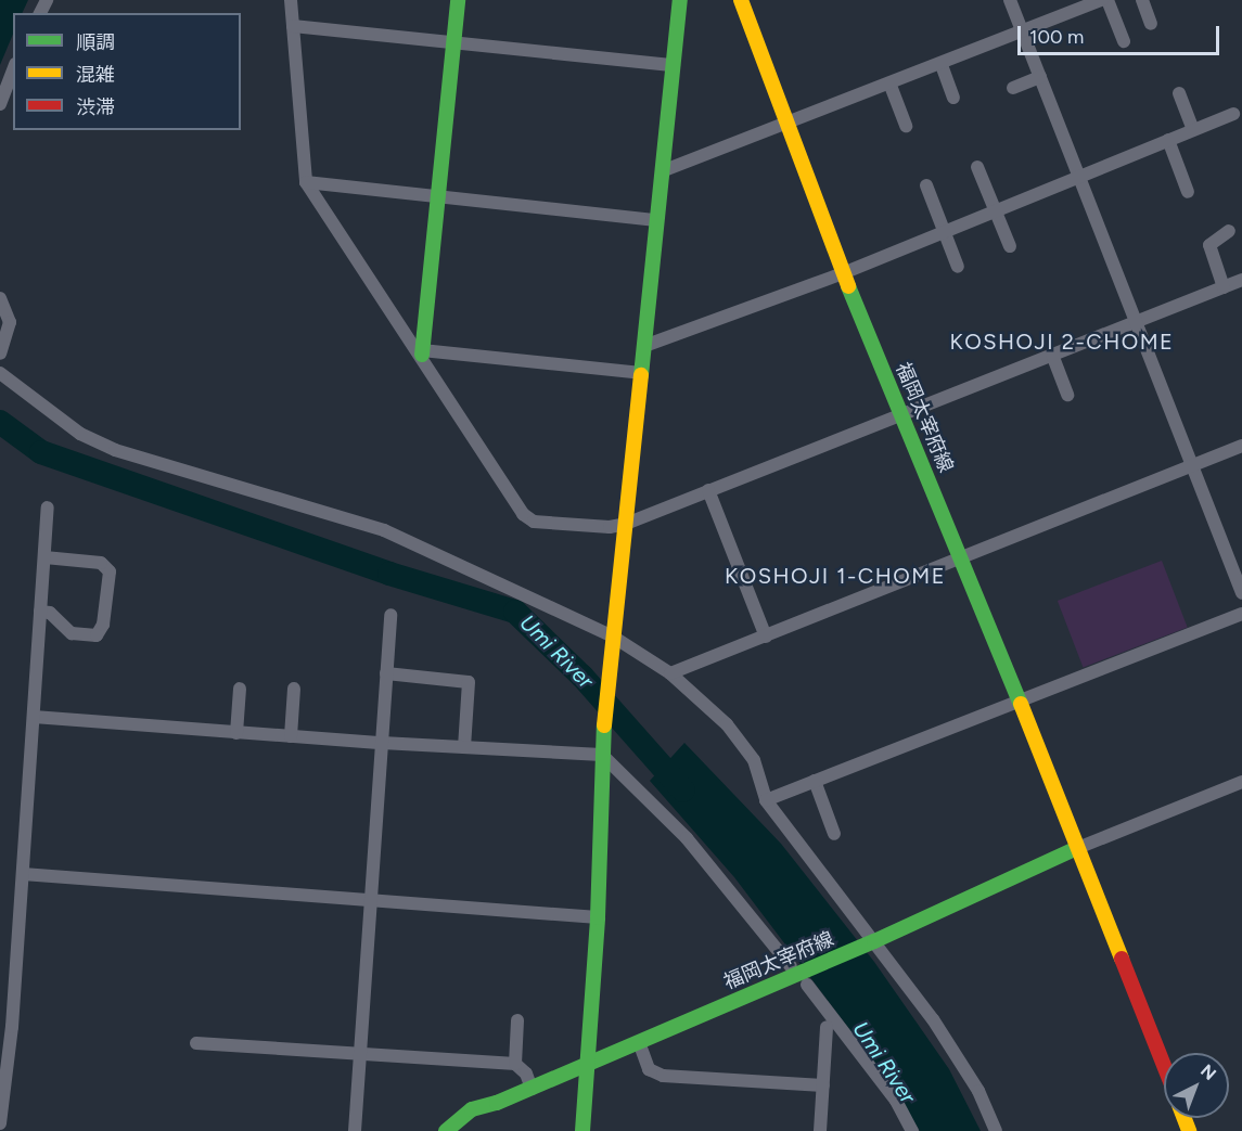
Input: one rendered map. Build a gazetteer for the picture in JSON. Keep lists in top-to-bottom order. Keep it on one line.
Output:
{"streets":{"main road":["福岡太宰府線"]},"districts":["KOSHOJI 2-CHOME","KOSHOJI 1-CHOME"],"water":["Umi River"],"legend":["順調","混雑","渋滞"],"scale_bar":"100 m","north":"top right"}
